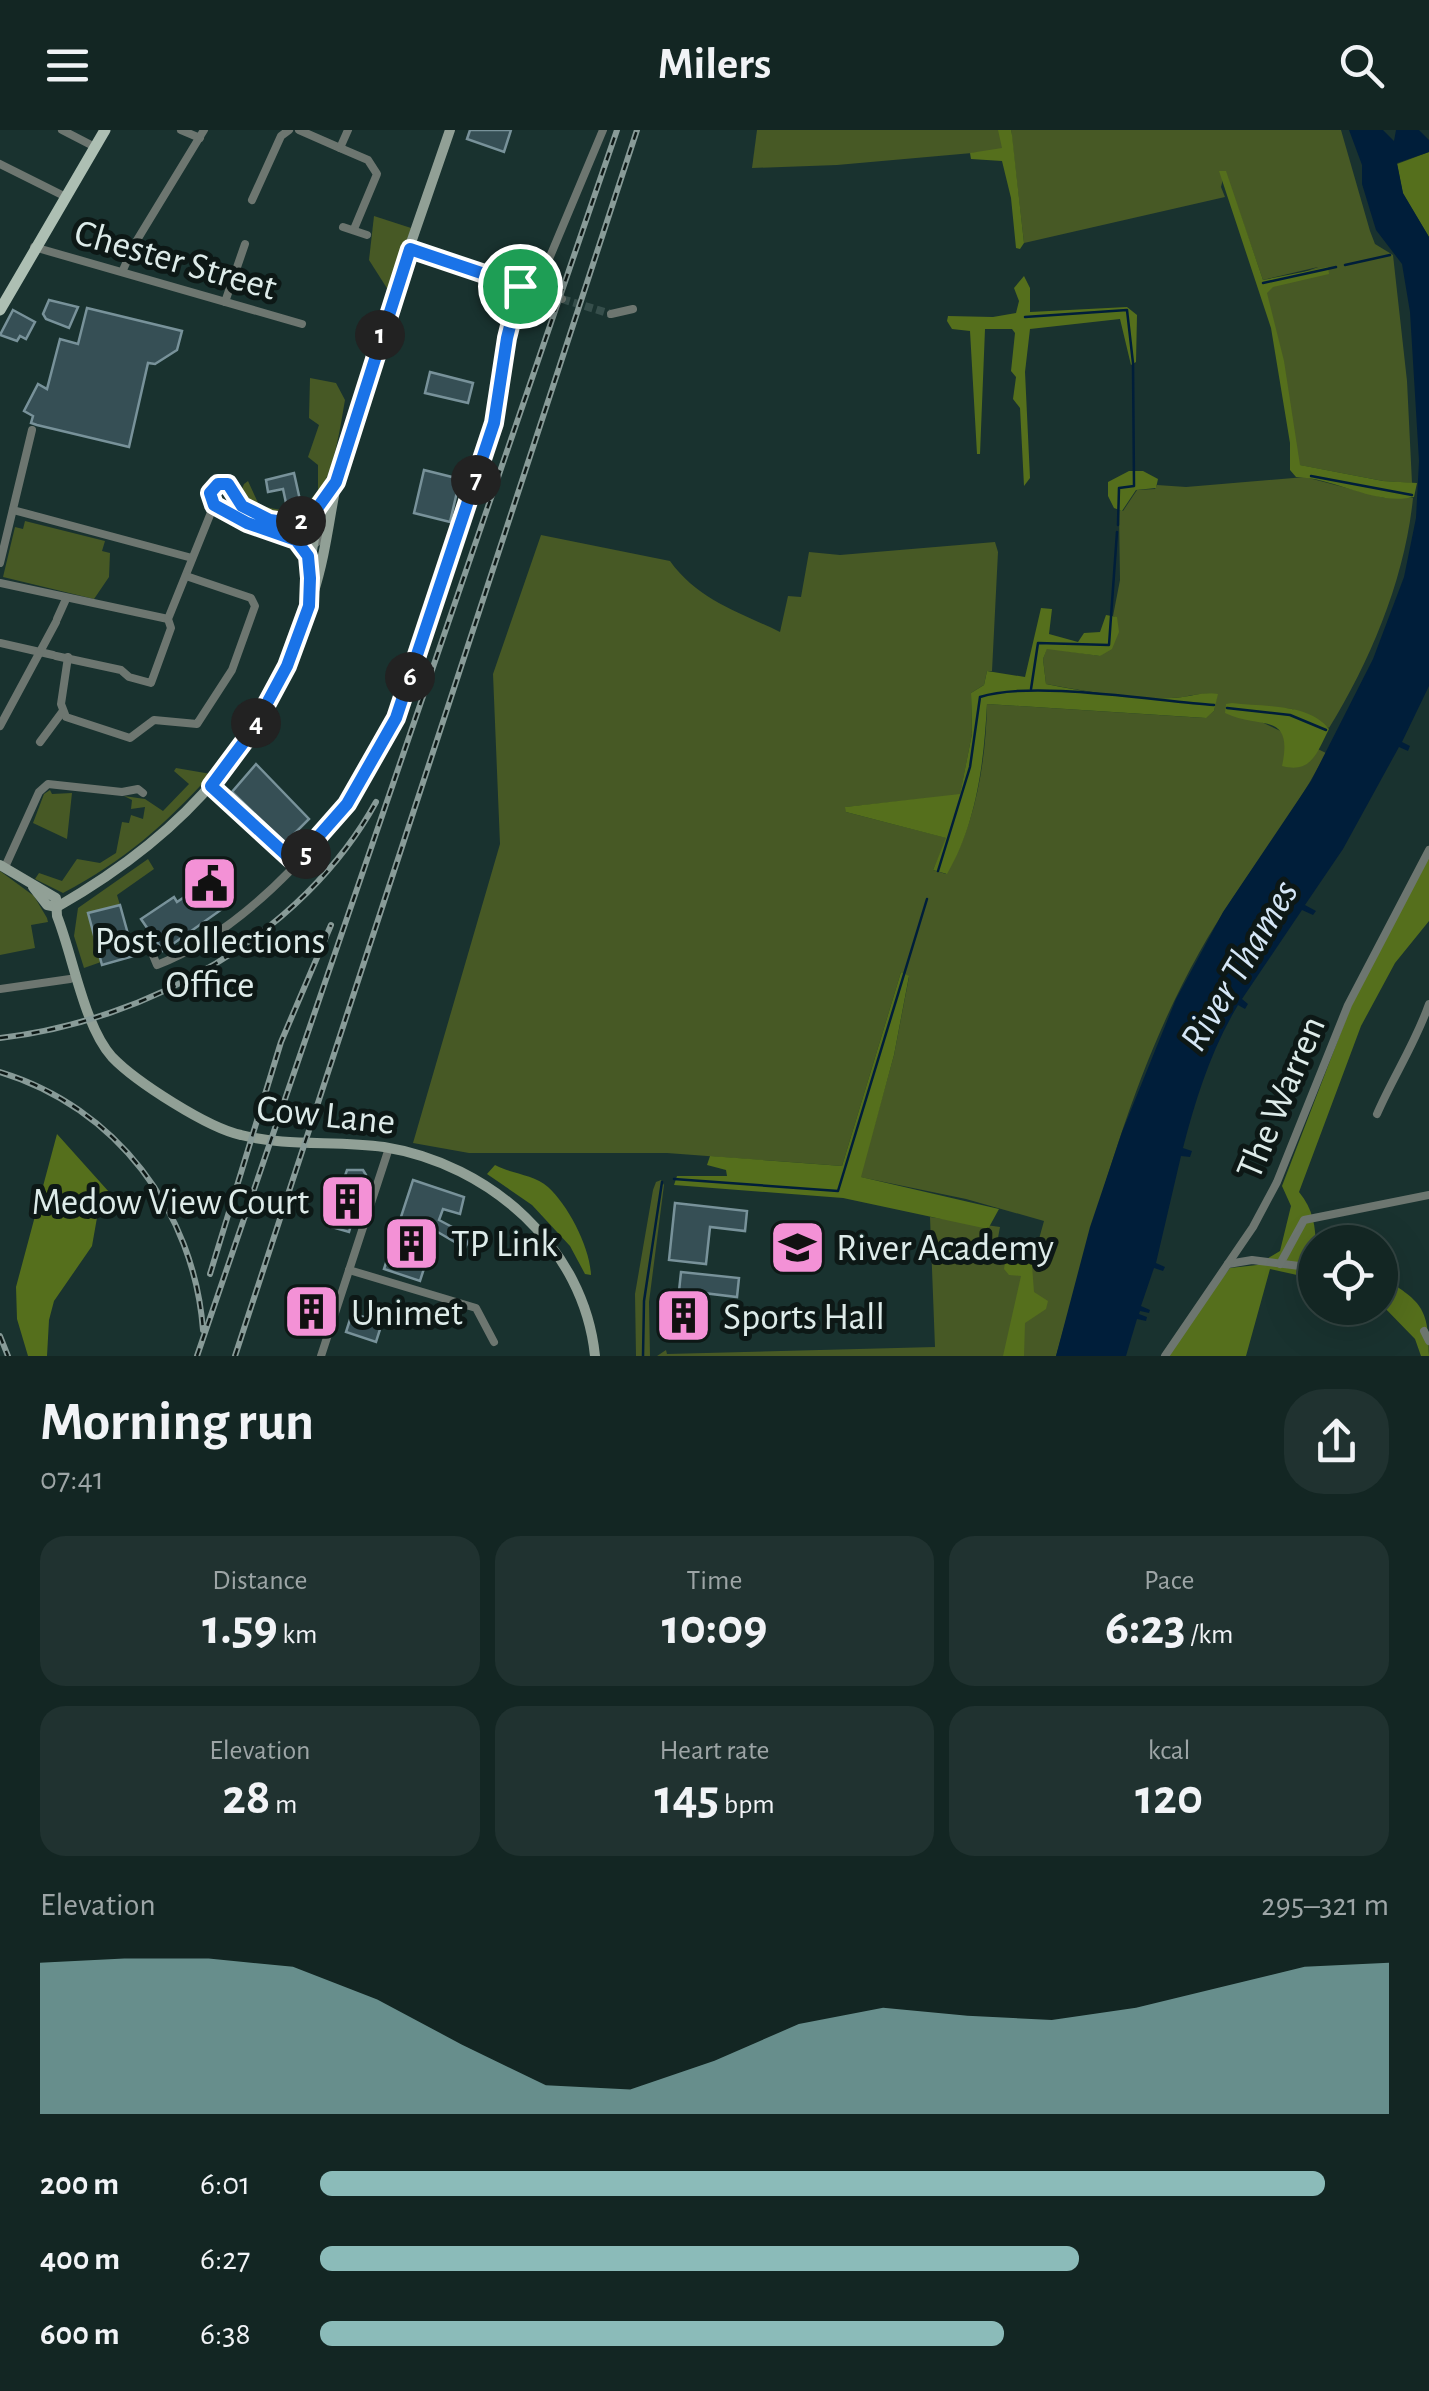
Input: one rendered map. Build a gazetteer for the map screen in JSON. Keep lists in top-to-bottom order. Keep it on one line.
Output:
{"streets":{"street":["Chester Street","The Warren","Cow Lane"]},"water":["River Thames"],"places":{"public building":["Post Collections Office"],"building":["Medow View Court","TP Link","Unimet","Sports Hall"],"school or university":["River Academy"]},"page":{"header":"Milers","pins":["1","7","2","6","4","5"],"heading":["Morning run","07:41"],"stats":[["Distance","1.59 km"],["Time","10:09"],["Pace","6:23 /km"],["Elevation","28 m"],["Heart rate","145 bpm"],["kcal","120"]],"chart":["Elevation","295–321 m"],"list":[{"name":"200 m","note":"6:01"},{"name":"400 m","note":"6:27"},{"name":"600 m","note":"6:38"}]}}
